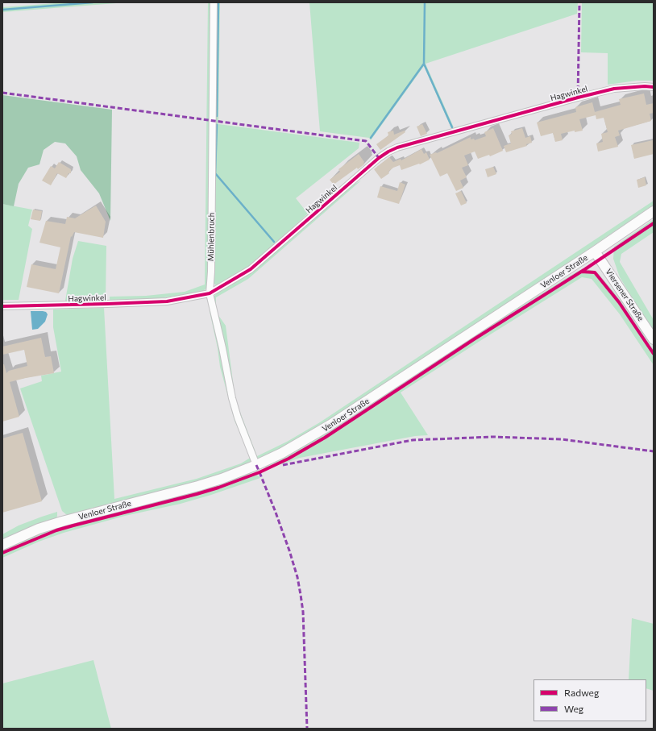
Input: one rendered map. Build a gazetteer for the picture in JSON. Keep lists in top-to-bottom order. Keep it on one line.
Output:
{"streets":{"main road":["Venloer Straße","Viersener Straße"],"street":["Hagwinkel","Mühlenbruch"]},"crossings":[["Hagwinkel","Mühlenbruch"],["Mühlenbruch","Venloer Straße"],["Venloer Straße","Viersener Straße"]],"legend":["Radweg","Weg"]}
